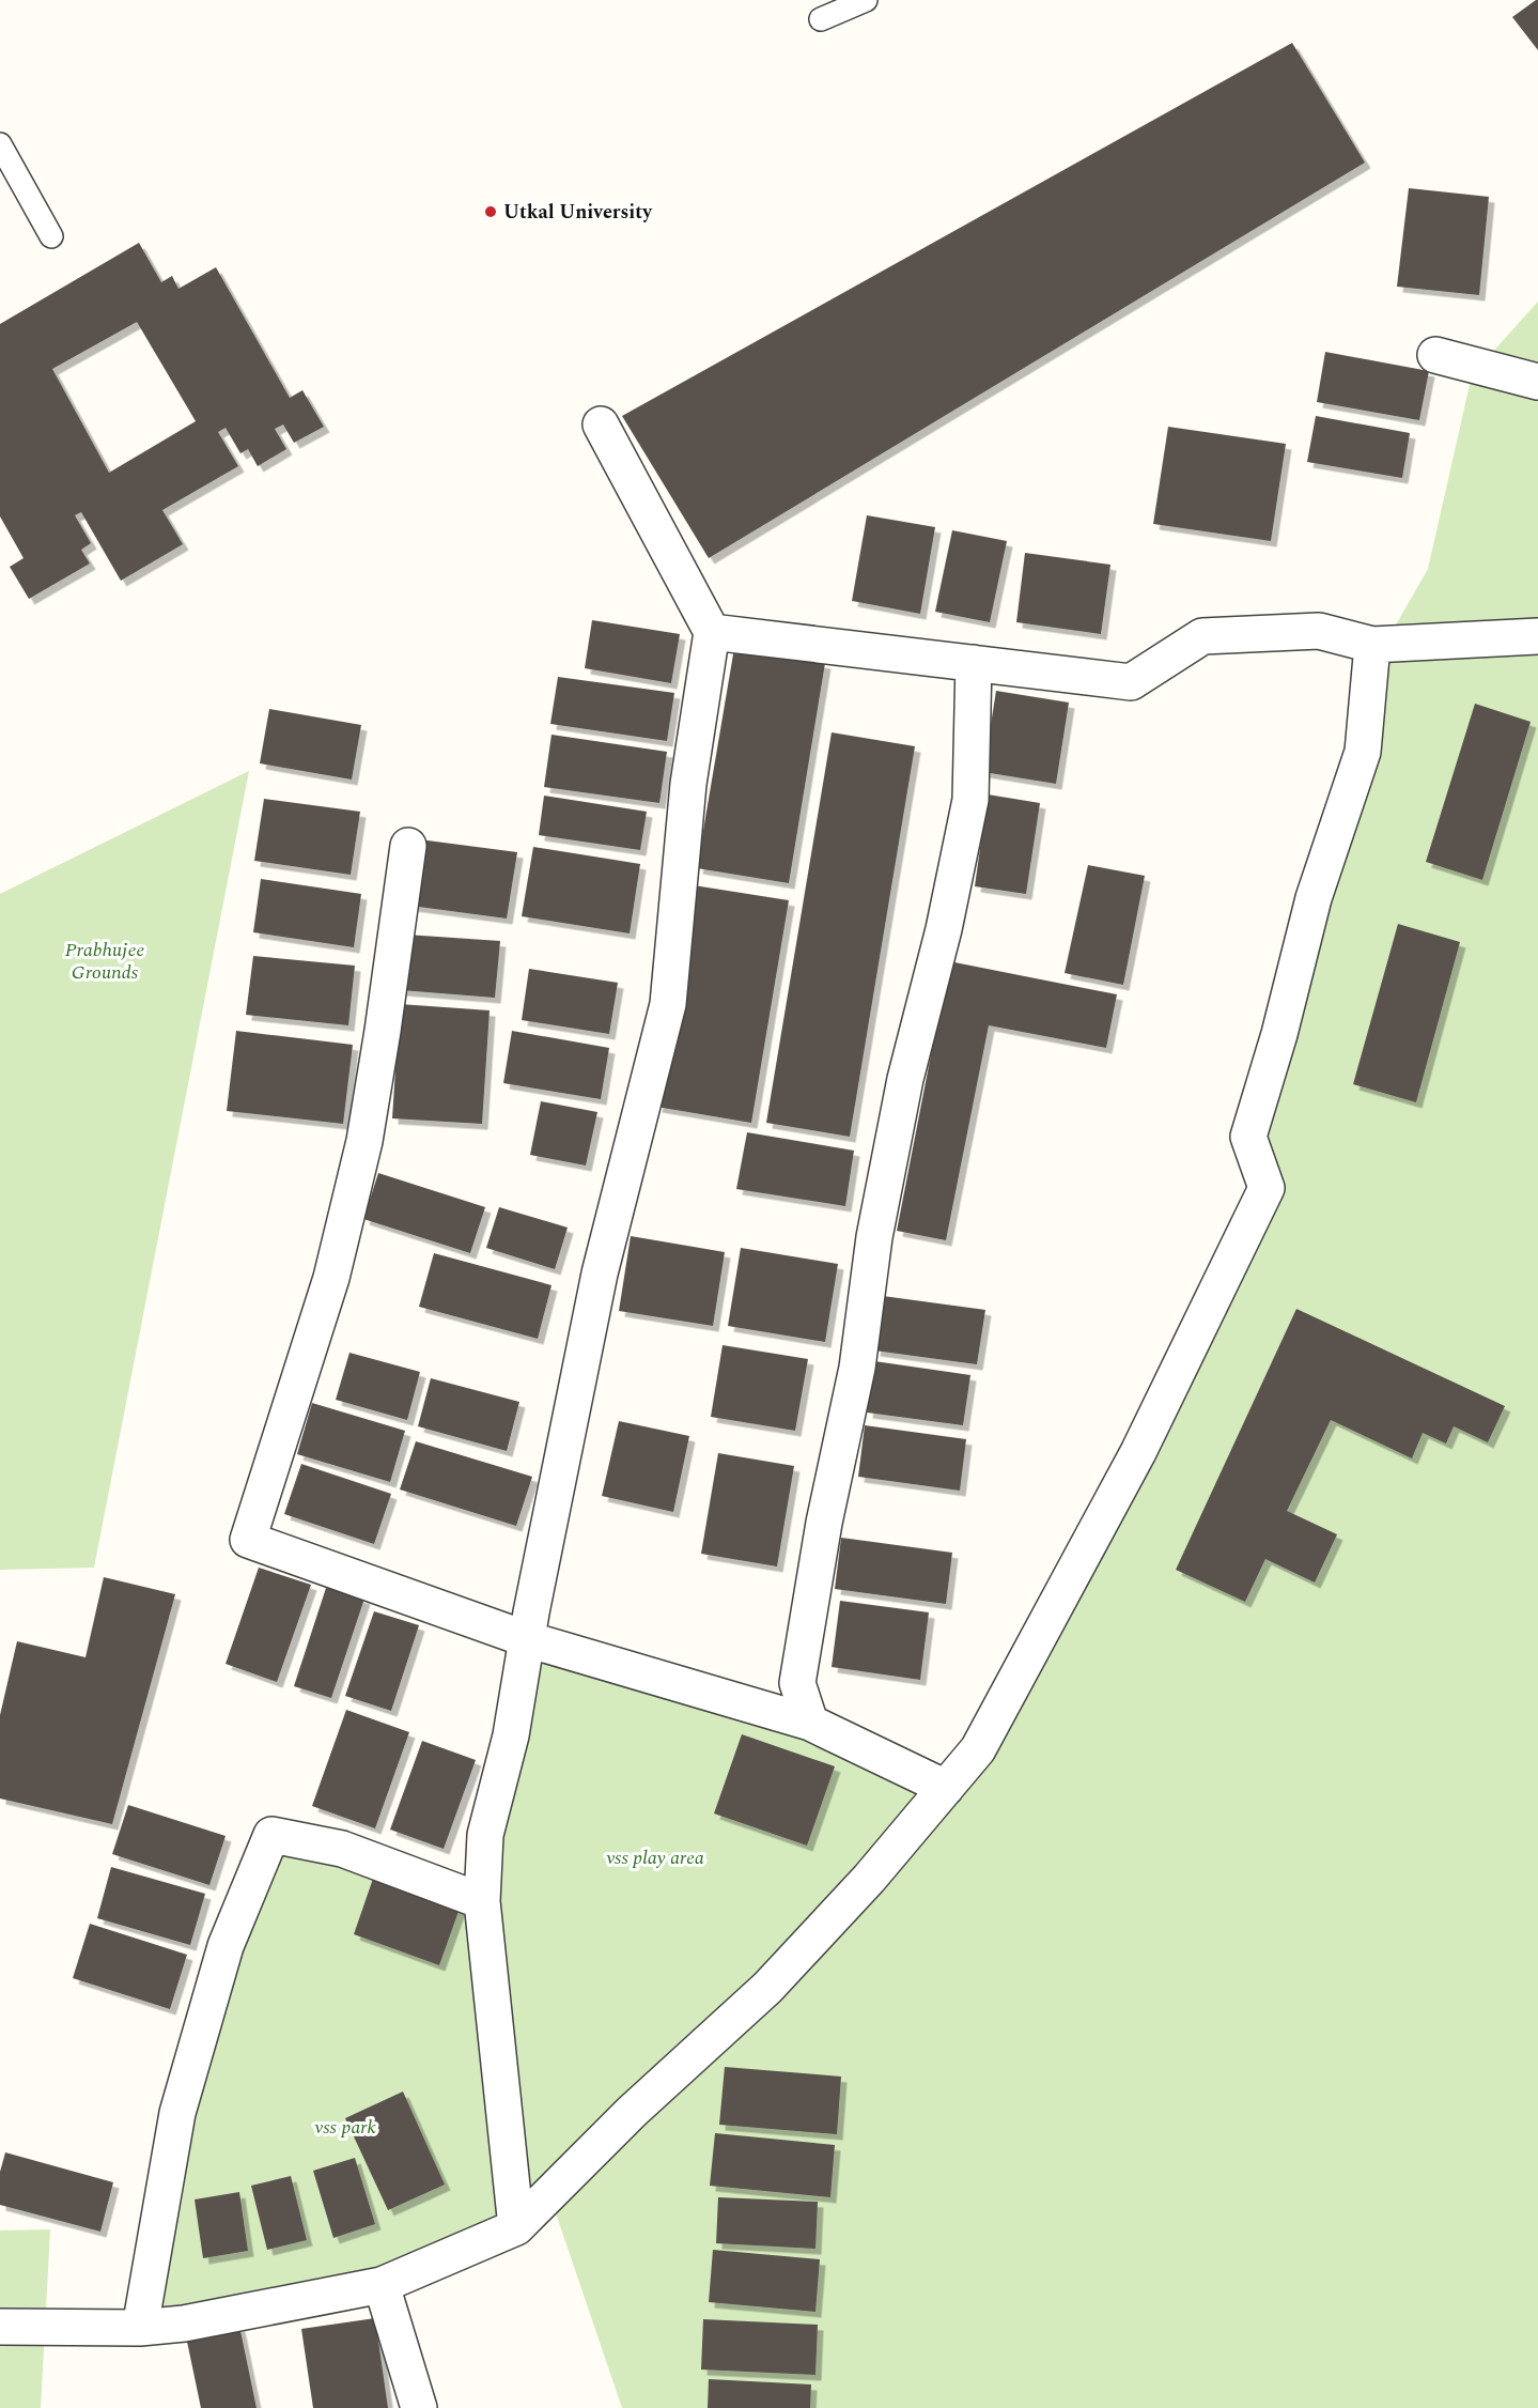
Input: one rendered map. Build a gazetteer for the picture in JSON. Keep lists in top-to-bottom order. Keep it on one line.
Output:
{"parks":["Prabhujee Grounds","vss play area","vss park"],"places":["Utkal University"]}
